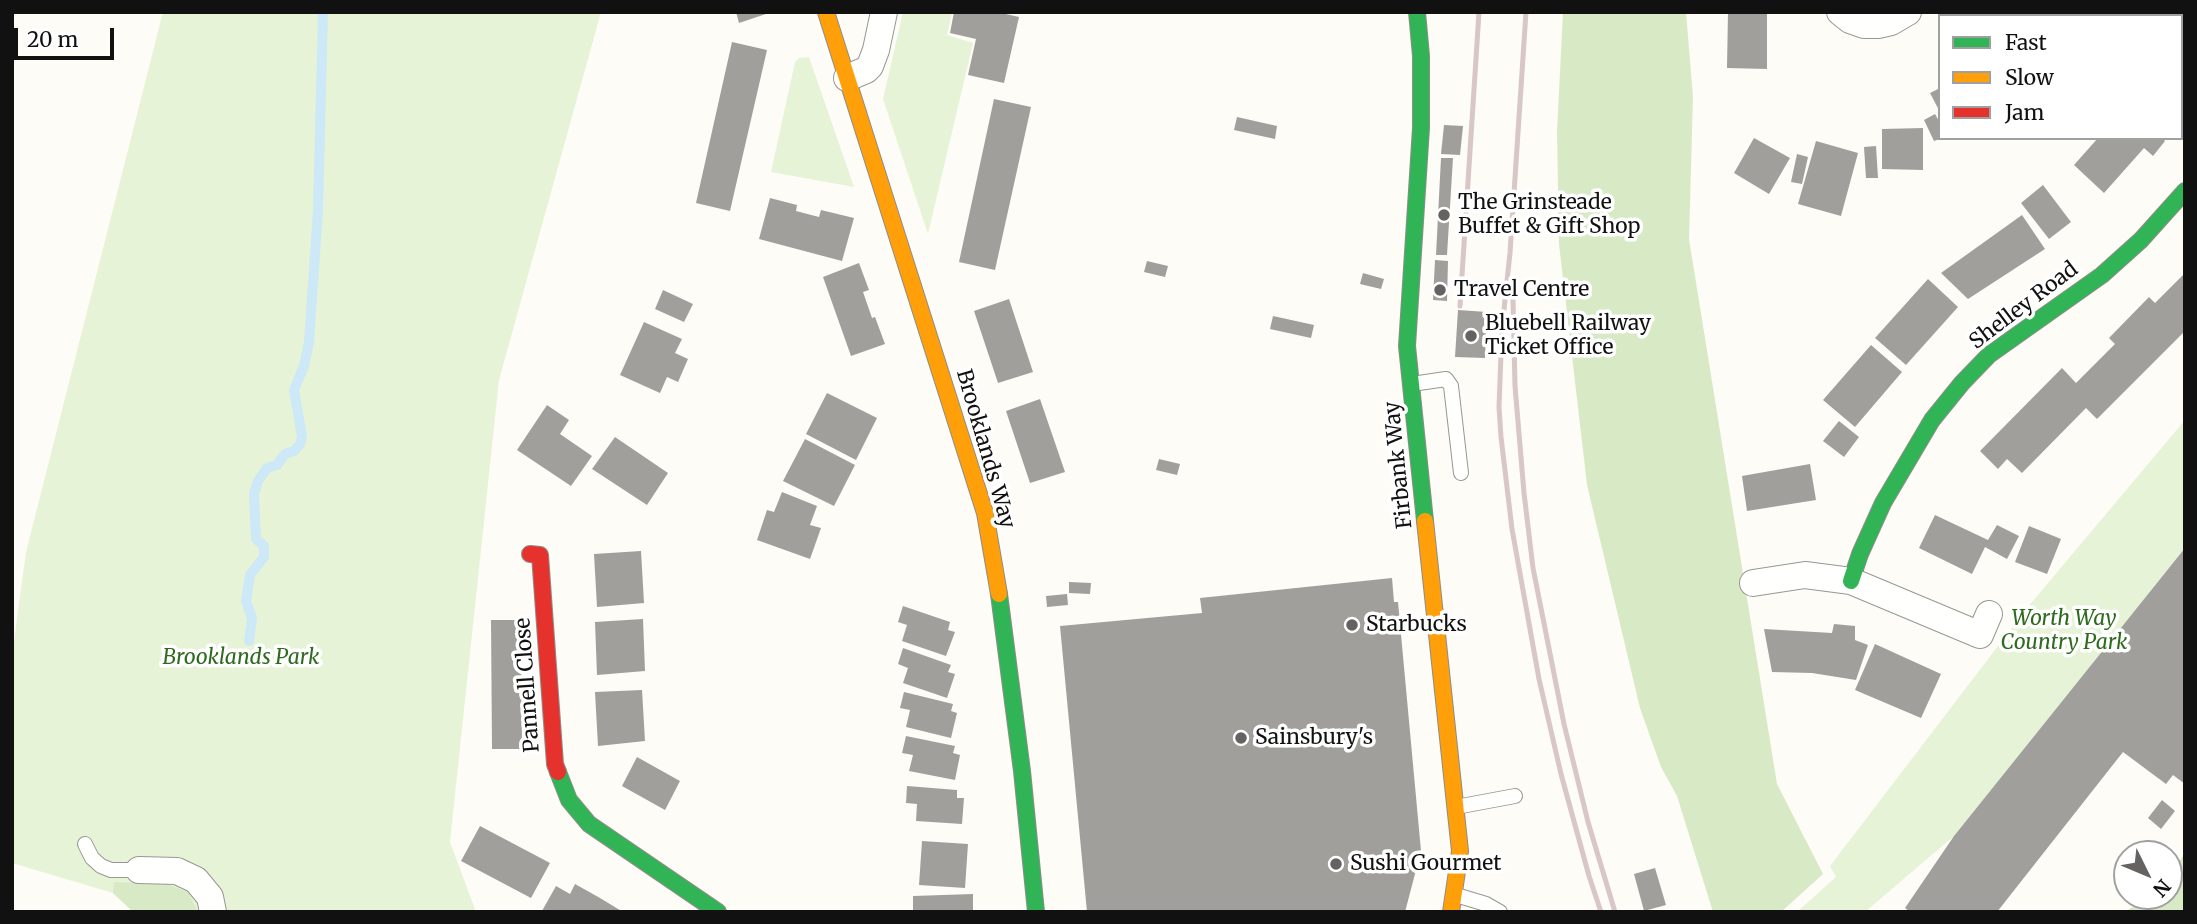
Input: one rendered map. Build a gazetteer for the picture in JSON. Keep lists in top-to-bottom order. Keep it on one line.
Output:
{"streets":{"street":["Shelley Road","Brooklands Way","Firbank Way","Pannell Close"]},"parks":["Worth Way Country Park","Brooklands Park"],"places":["The Grinsteade Buffet & Gift Shop","Travel Centre","Bluebell Railway Ticket Office","Starbucks","Sainsbury's","Sushi Gourmet"],"legend":["Fast","Slow","Jam"],"scale_bar":"20 m","north":"bottom right"}
